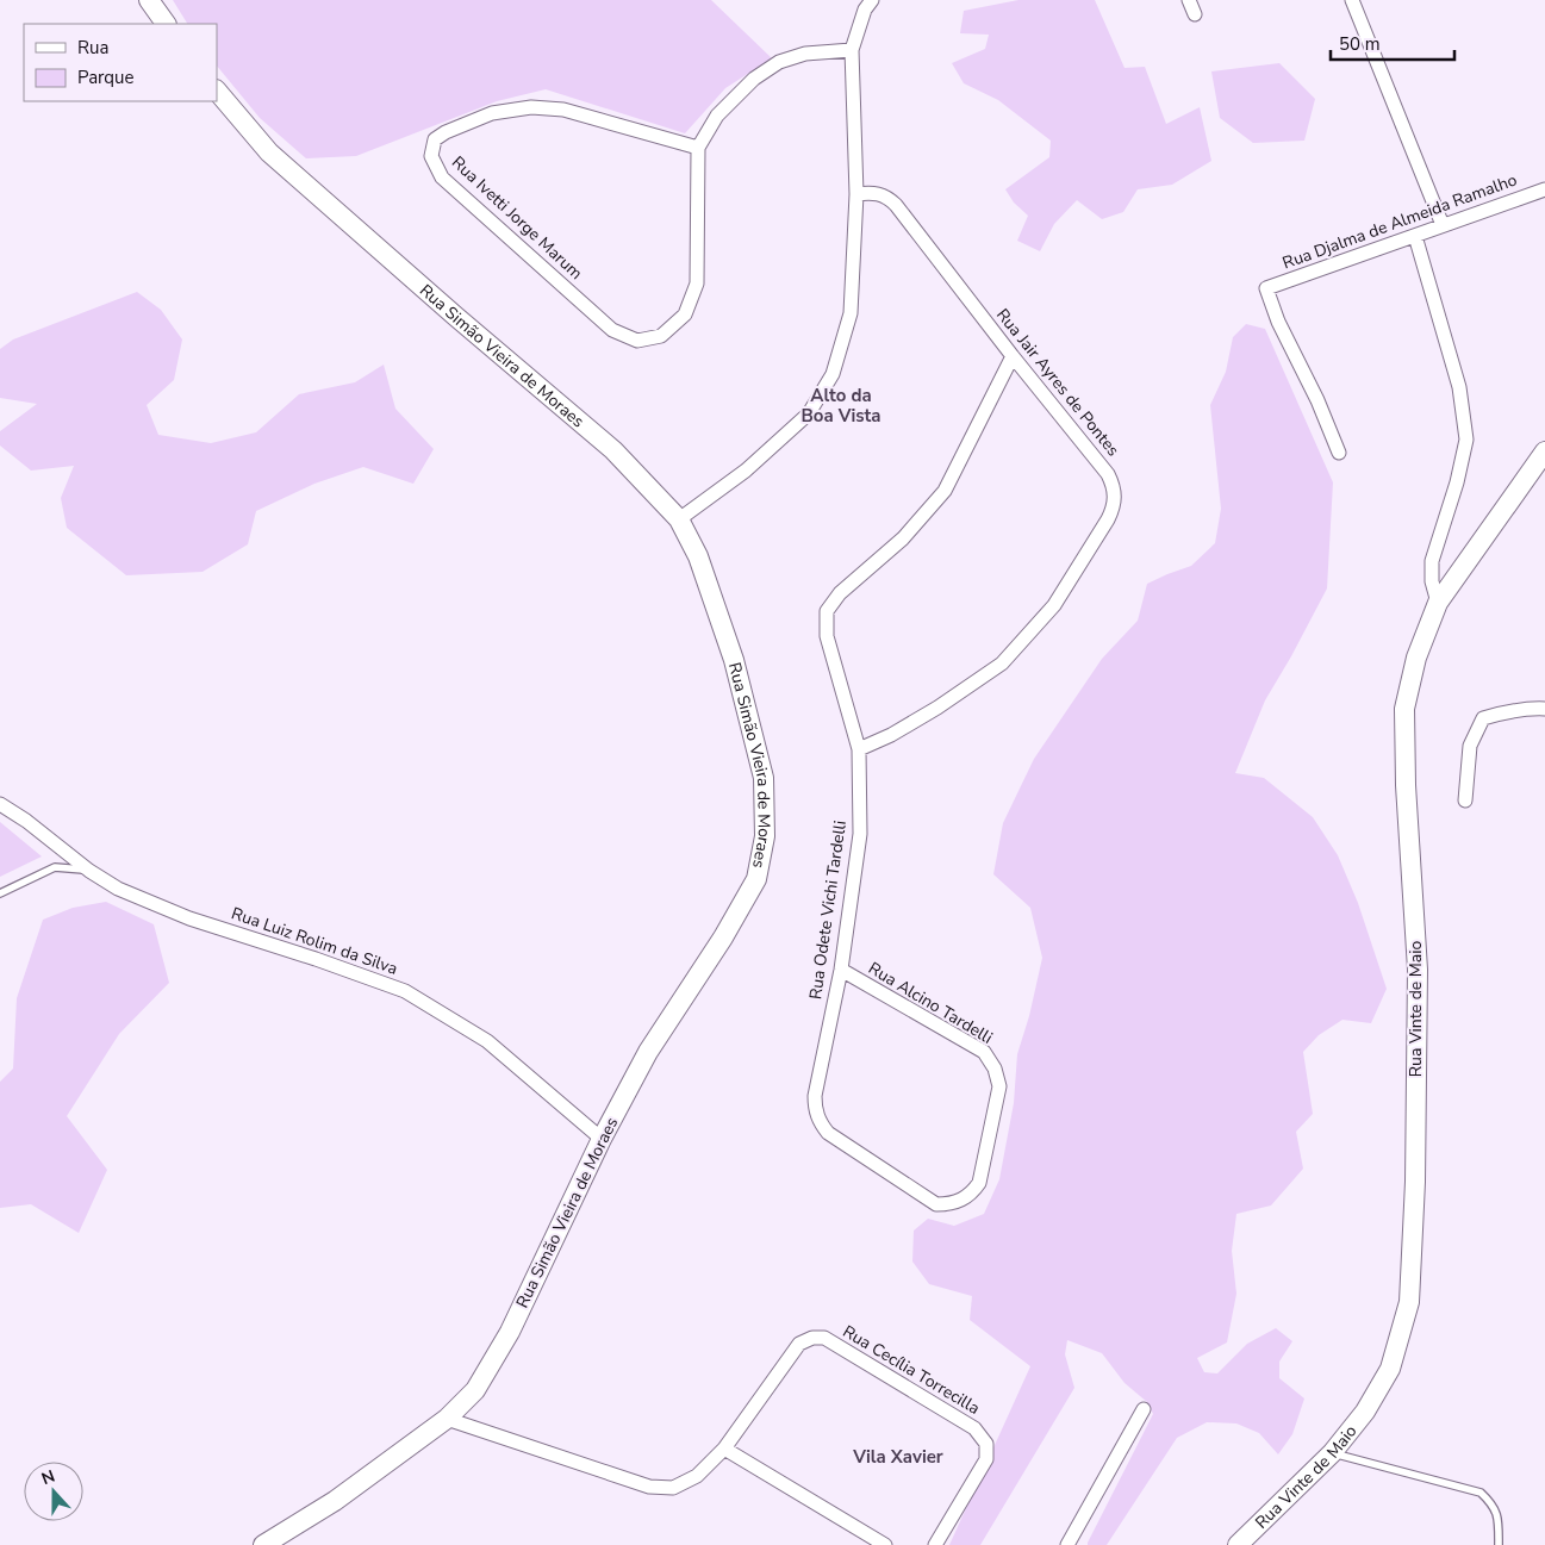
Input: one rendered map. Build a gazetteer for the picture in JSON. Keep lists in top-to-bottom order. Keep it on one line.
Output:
{"streets":{"street":["Rua Ivetti Jorge Marum","Rua Djalma de Almeida Ramalho","Rua Simão Vieira de Moraes","Rua Jair Ayres de Pontes","Rua Odete Vichi Tardelli","Rua Luiz Rolim da Silva","Rua Alcino Tardelli","Rua Vinte de Maio","Rua Cecília Torrecilla"]},"crossings":[["Rua Simão Vieira de Moraes","Rua Luiz Rolim da Silva"],["Rua Jair Ayres de Pontes","Rua Odete Vichi Tardelli"],["Rua Odete Vichi Tardelli","Rua Alcino Tardelli"]],"districts":["Alto da Boa Vista","Vila Xavier"],"legend":["Rua","Parque"],"scale_bar":"50 m","north":"top"}
